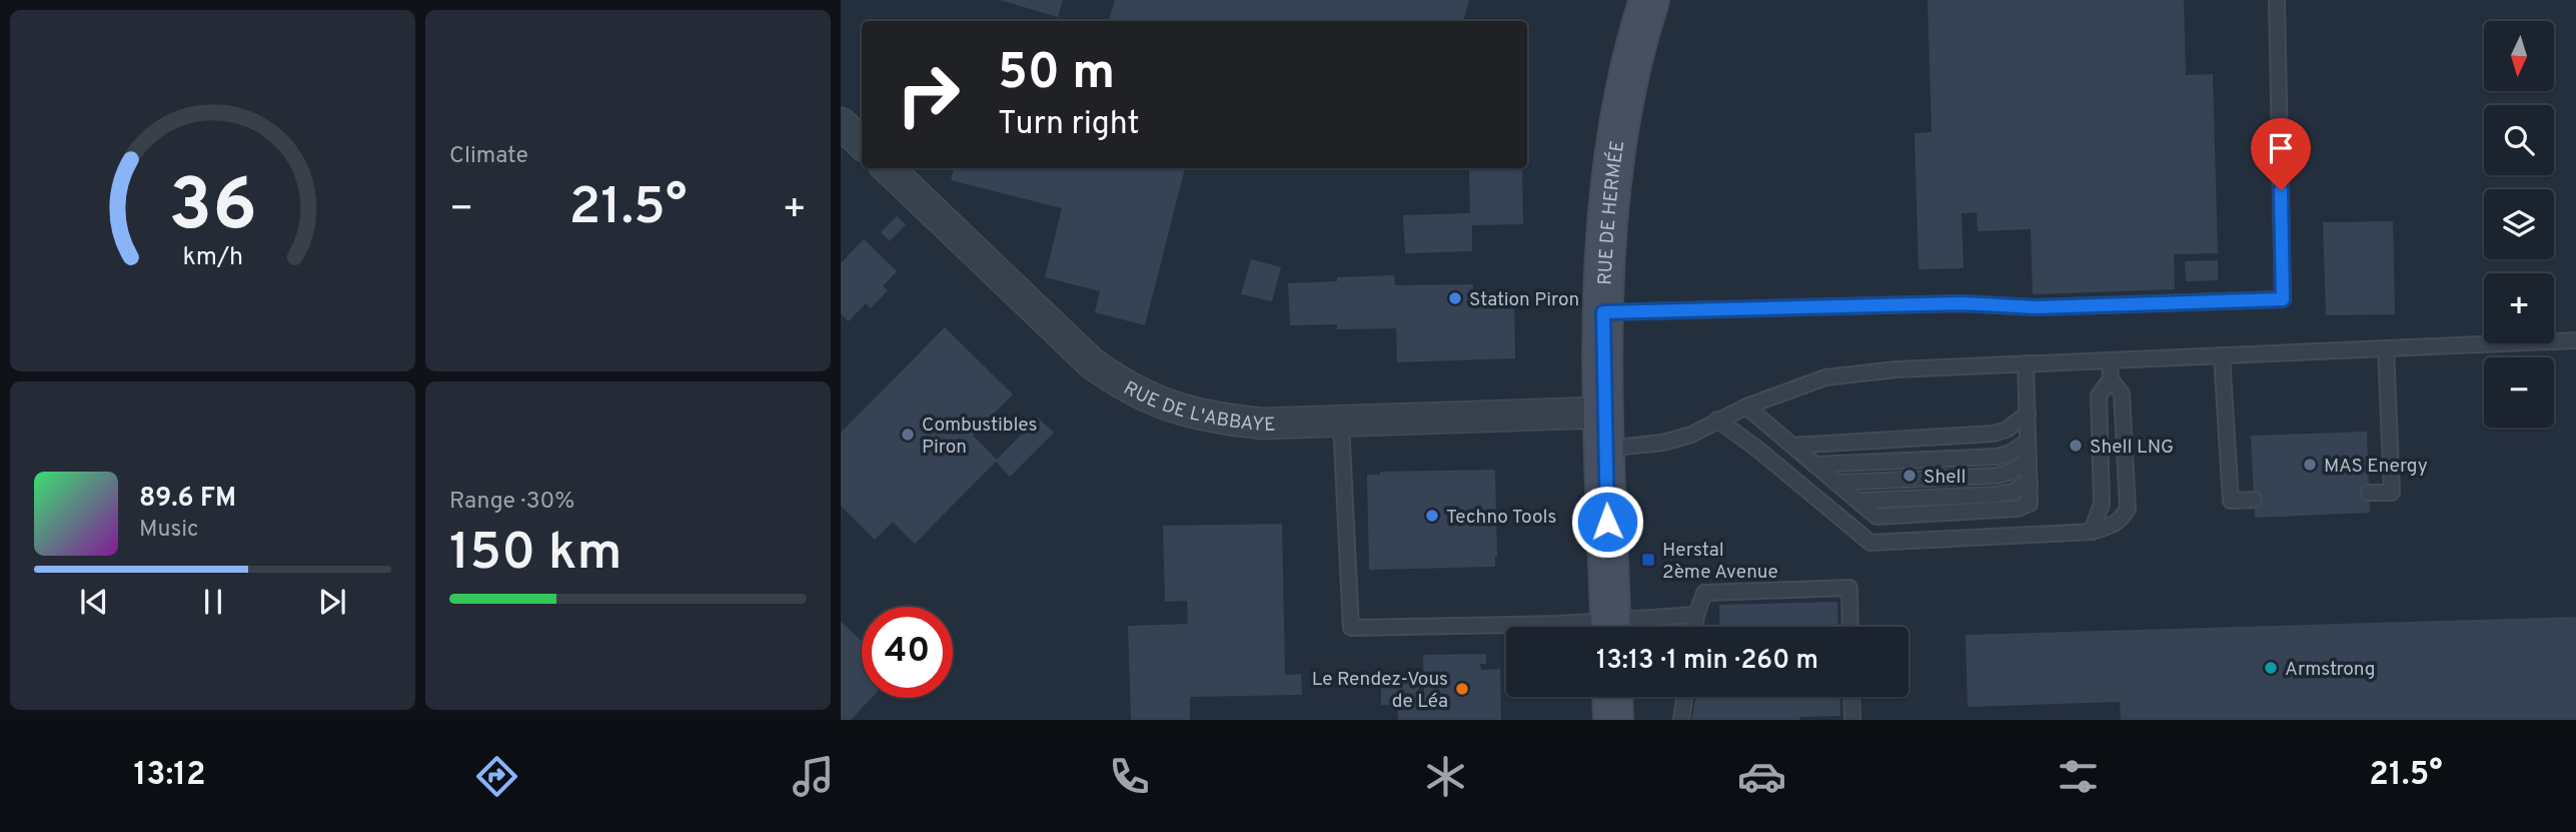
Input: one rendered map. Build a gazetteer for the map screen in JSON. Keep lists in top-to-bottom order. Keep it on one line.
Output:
{"streets":{"street":["RUE DE HERMÉE","RUE DE L'ABBAYE"]},"crossings":[["RUE DE HERMÉE","RUE DE L'ABBAYE"]],"places":{"other":["Station Piron","Combustibles Piron","Shell LNG","MAS Energy","Shell","Techno Tools","Armstrong","Le Rendez-Vous de Léa"],"transit":["Herstal 2ème Avenue"]},"north":"bottom","page":{"tile":["Climate",["Range · 30%","150 km"]],"map_buttons":["+","−"],"turn":["50 m","Turn right"],"heat":["−","21.5°","+"],"song":["89.6 FM","Music"],"limit":"40","trip":"13:13 · 1 min · 260 m","tabs":["13:12","21.5°"],"gauge":["36","km/h"]}}
